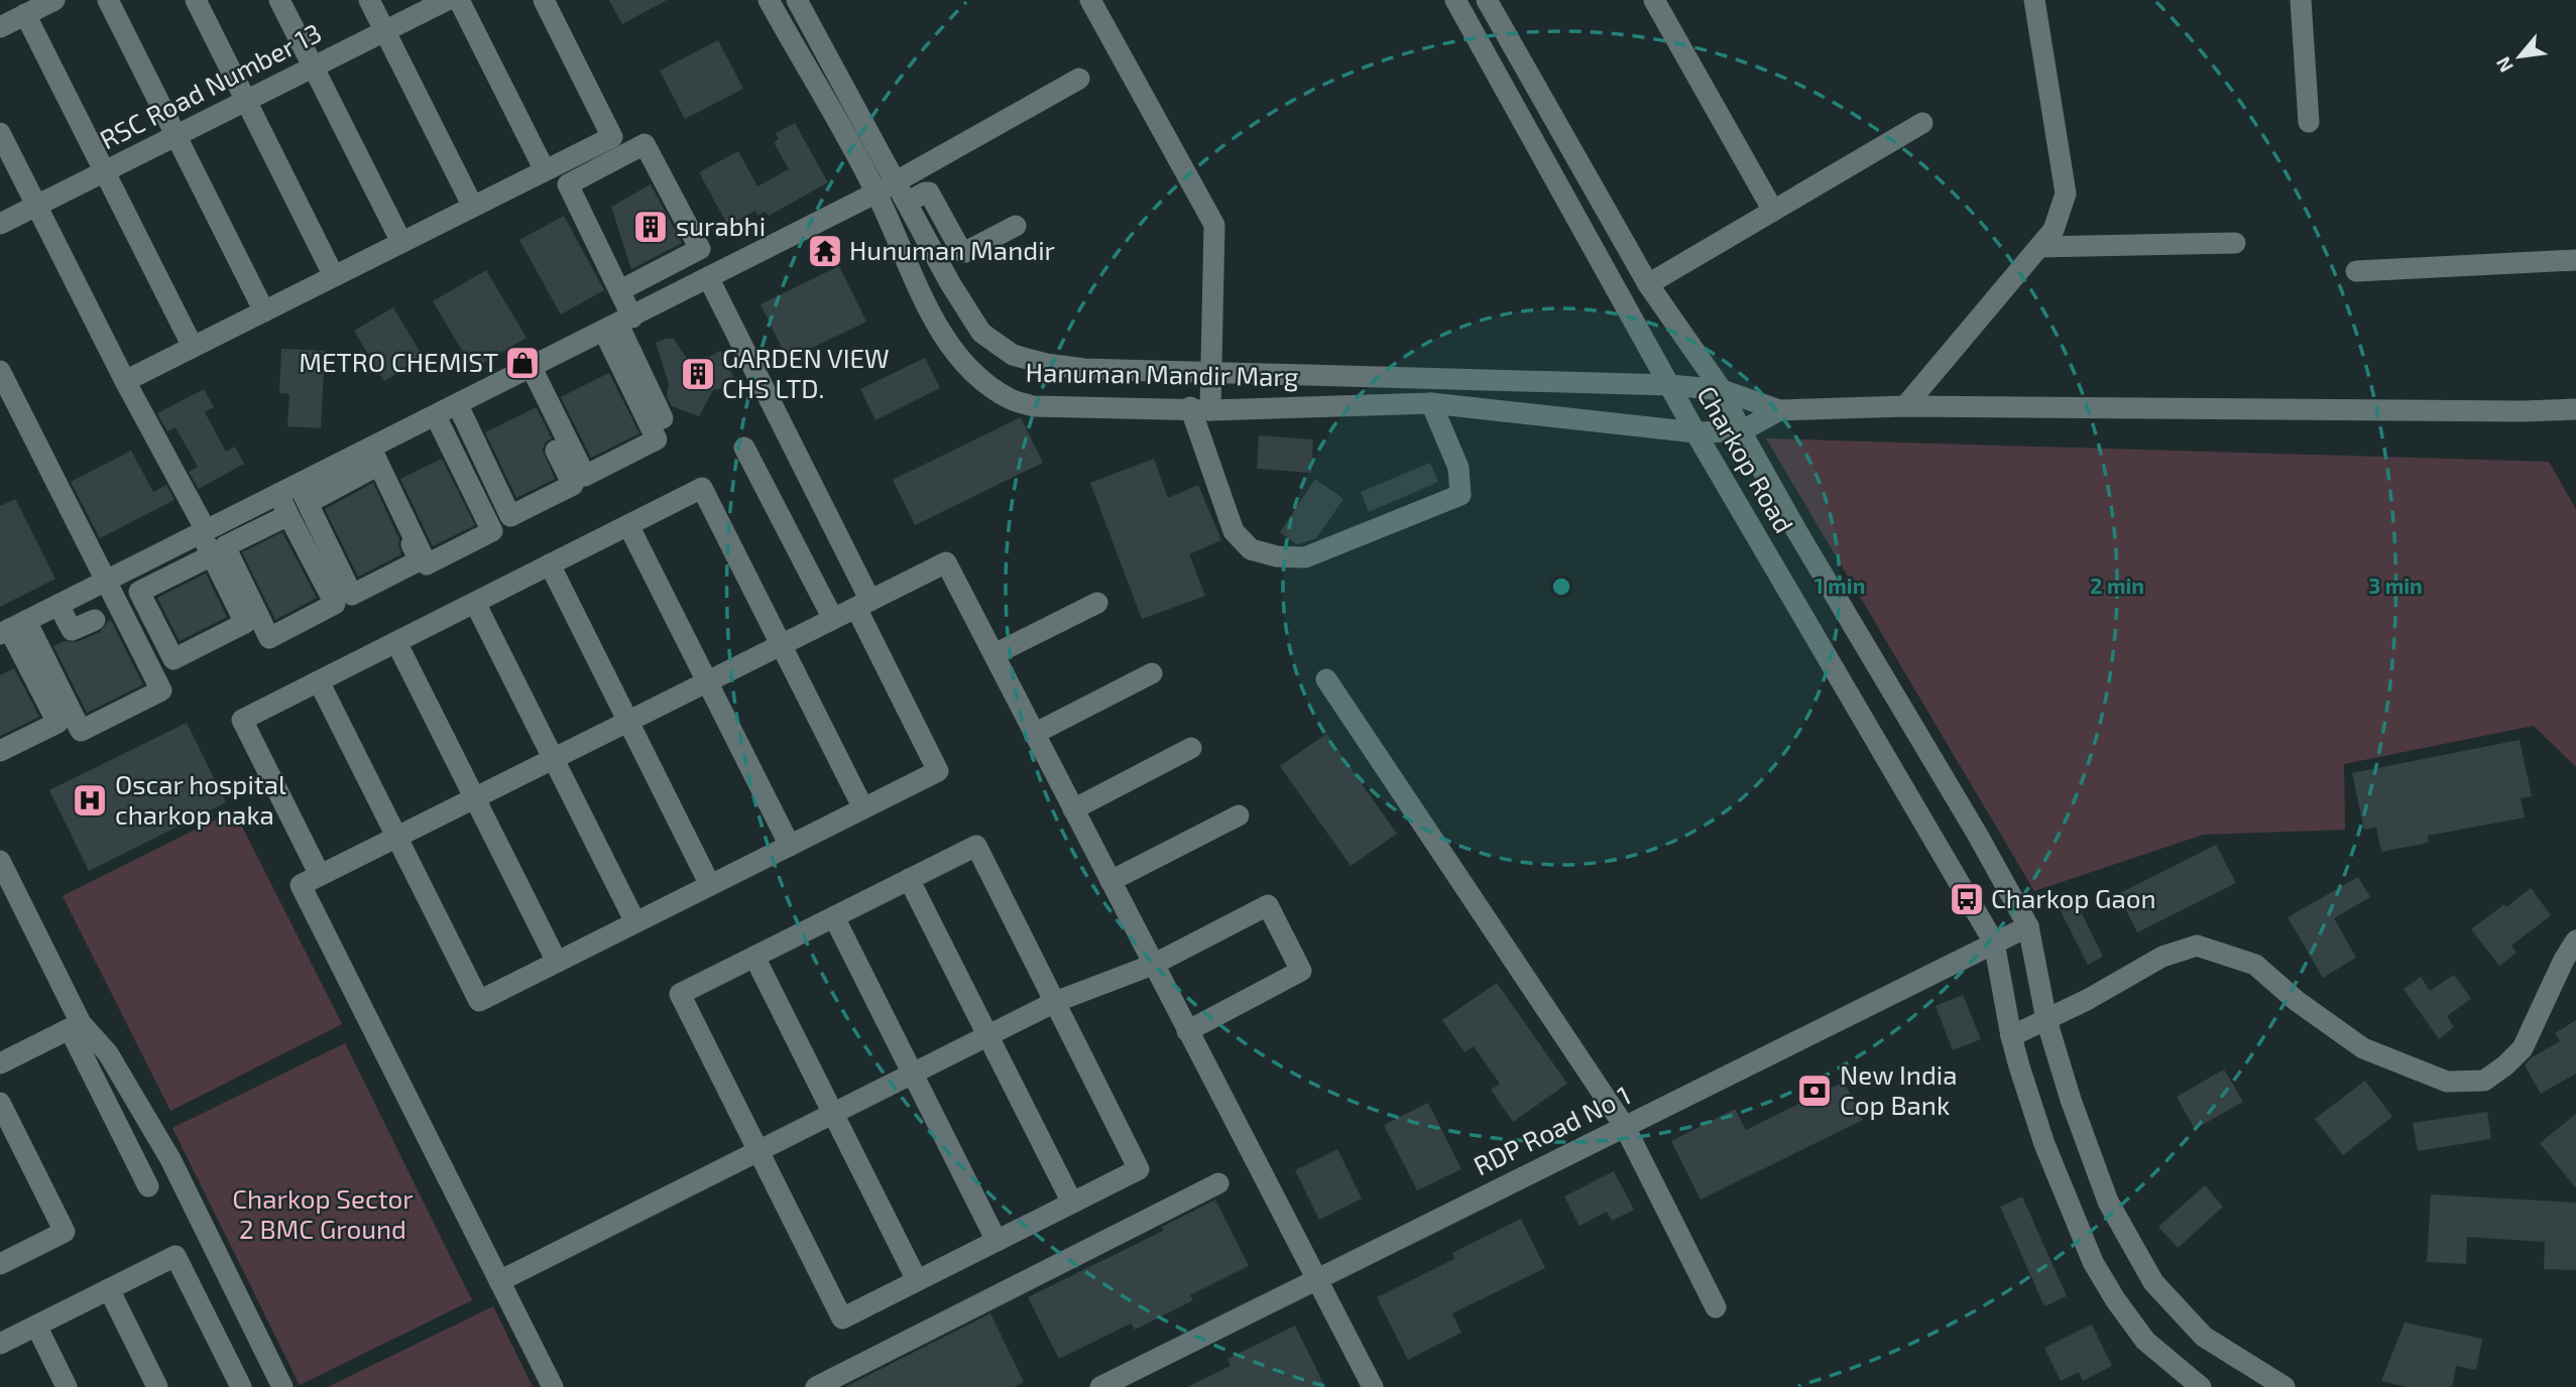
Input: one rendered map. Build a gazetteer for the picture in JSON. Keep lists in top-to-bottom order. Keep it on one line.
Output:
{"streets":{"street":["RSC Road Number 13","Hanuman Mandir Marg","Charkop Road","RDP Road No 1"]},"crossings":[["Hanuman Mandir Marg","Charkop Road"],["Charkop Road","RDP Road No 1"]],"parks":["Charkop Sector 2 BMC Ground"],"places":{"building":["surabhi","GARDEN VIEW CHS LTD."],"temple":["Hunuman Mandir"],"shop":["METRO CHEMIST"],"hospital":["Oscar hospital charkop naka"],"bus stop":["Charkop Gaon"],"bank":["New India Cop Bank"]},"north":"bottom left","rings":["1 min","2 min","3 min"]}
